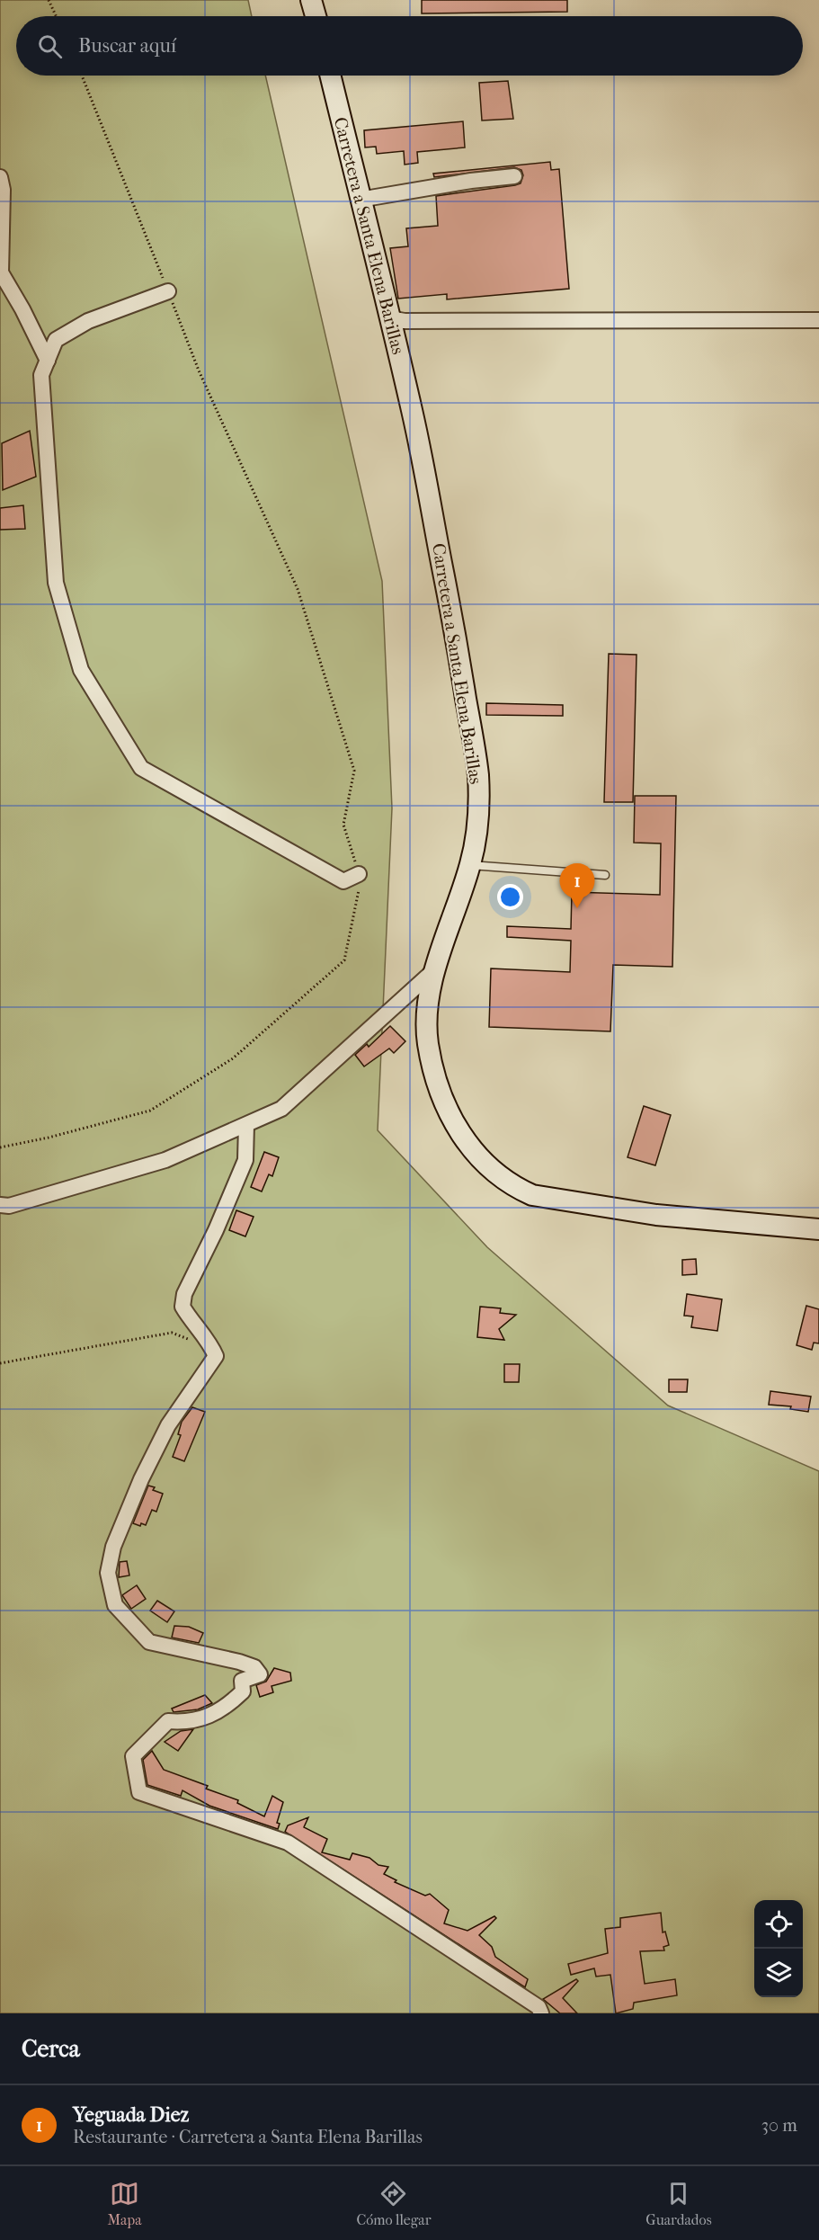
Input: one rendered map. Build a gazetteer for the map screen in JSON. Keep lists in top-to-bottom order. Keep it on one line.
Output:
{"streets":{"main road":["Carretera a Santa Elena Barillas"]},"page":{"search":"Buscar aquí","pins":"1","heading":"Cerca","list":[{"mark":"1","name":"Yeguada Diez","note":"Restaurante · Carretera a Santa Elena Barillas","value":"30 m"}],"nav":["Mapa","Cómo llegar","Guardados"]}}
